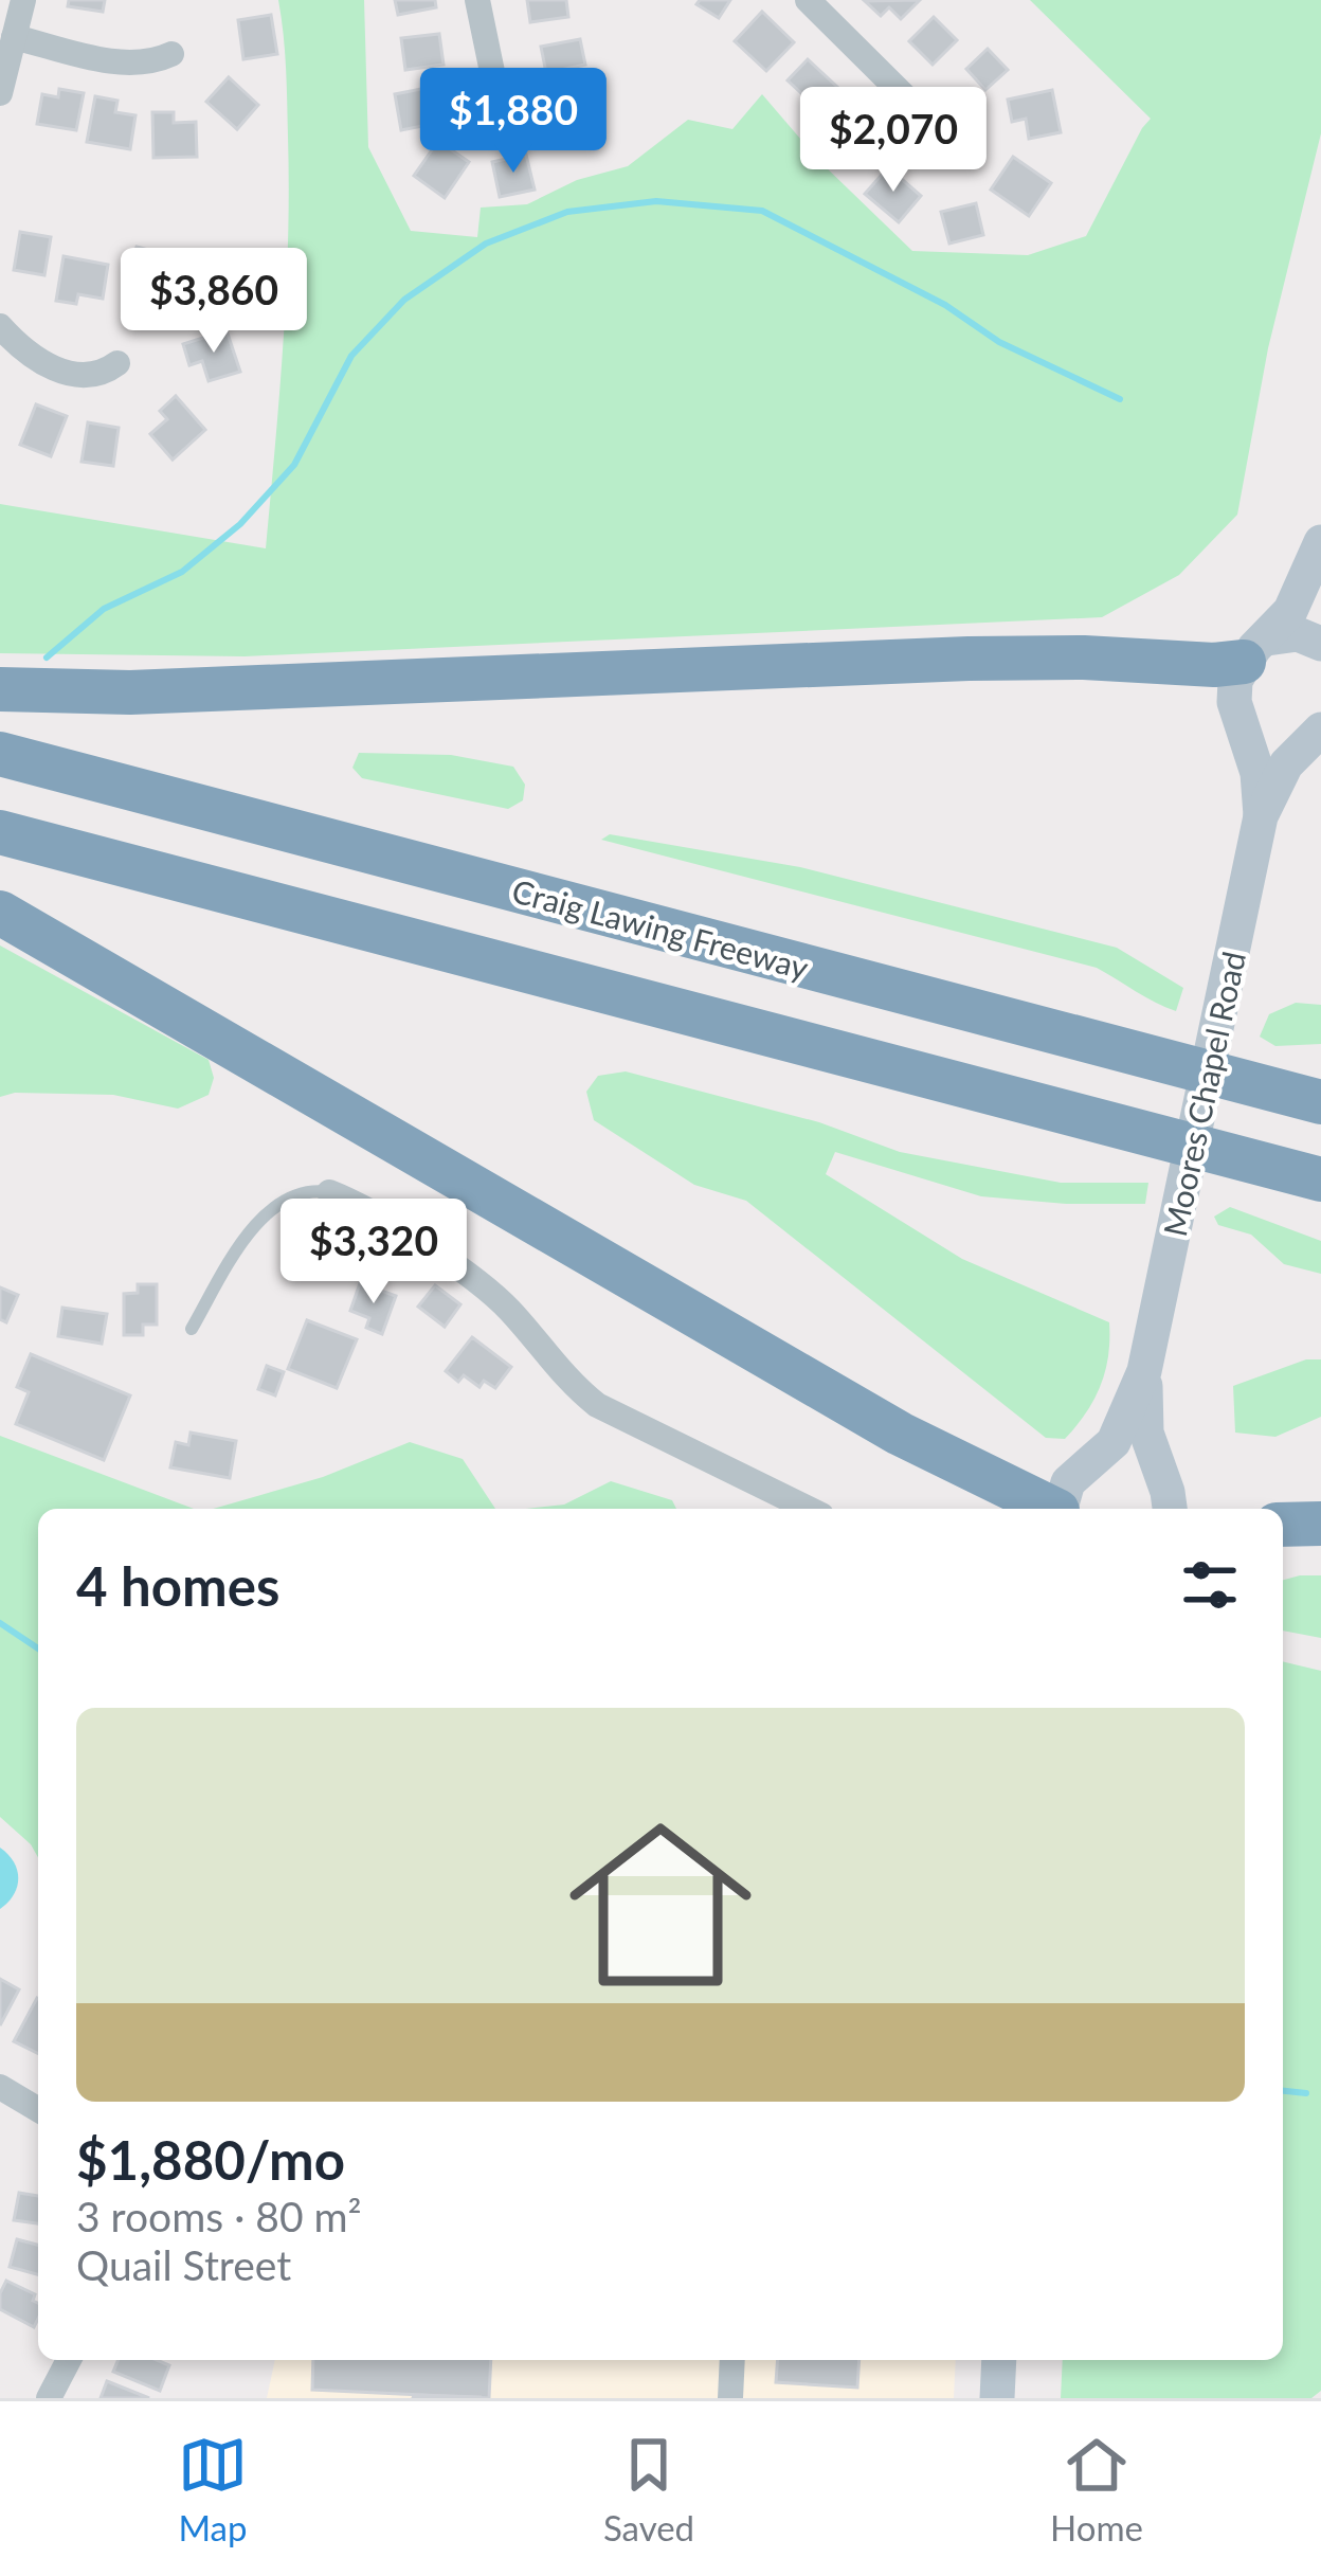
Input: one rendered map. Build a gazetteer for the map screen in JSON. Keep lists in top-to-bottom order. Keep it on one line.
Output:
{"streets":{"highway":["Craig Lawing Freeway"],"main road":["Moores Chapel Road"]},"page":{"price":["$1,880","$2,070","$3,860","$3,320"],"heading":"4 homes","list":[{"name":"$1,880/mo","note":"3 rooms · 80 m² · Quail Street"}],"tabs":["Map","Saved","Home"]}}
